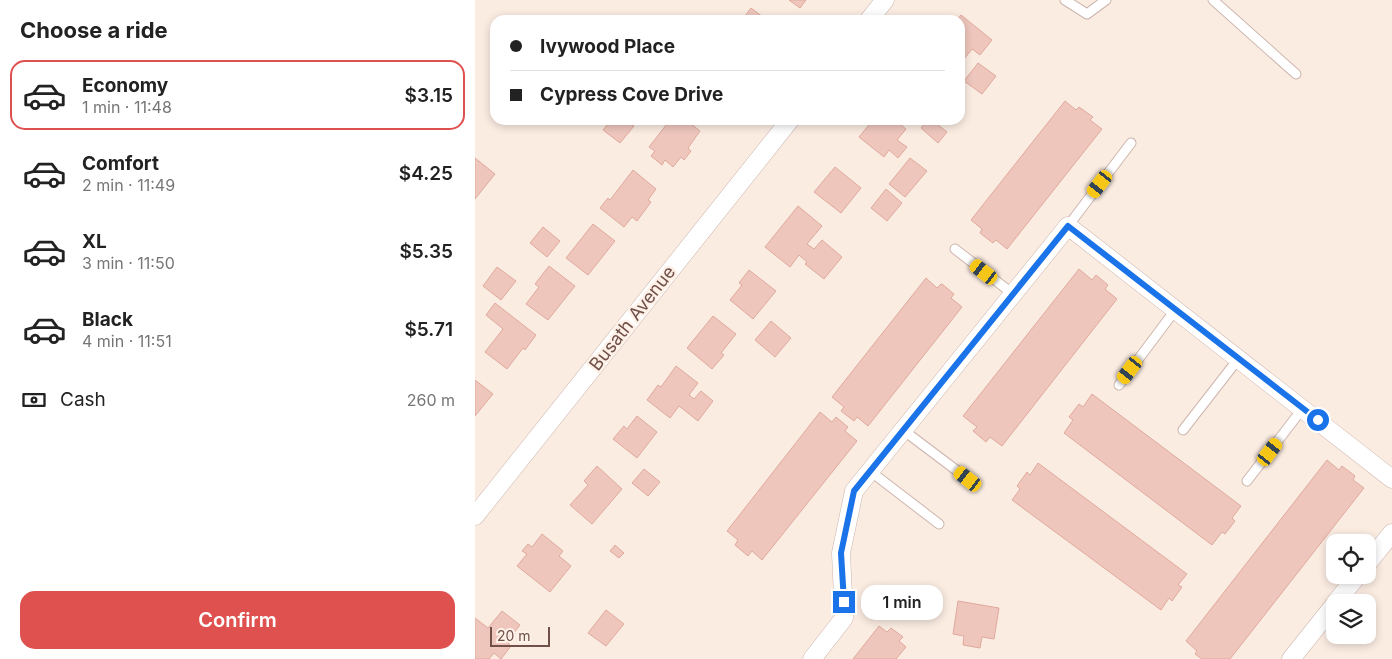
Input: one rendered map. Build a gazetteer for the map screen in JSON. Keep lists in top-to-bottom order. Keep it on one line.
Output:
{"streets":{"street":["Busath Avenue"]},"scale_bar":"20 m","page":{"heading":"Choose a ride","banner":["Ivywood Place","Cypress Cove Drive"],"list":[{"name":"Economy","note":"1 min · 11:48","value":"$3.15"},{"name":"Comfort","note":"2 min · 11:49","value":"$4.25"},{"name":"XL","note":"3 min · 11:50","value":"$5.35"},{"name":"Black","note":"4 min · 11:51","value":"$5.71"}],"pay":["Cash","260 m"],"buttons":"Confirm","bubble":"1 min","scale":"20 m"}}
